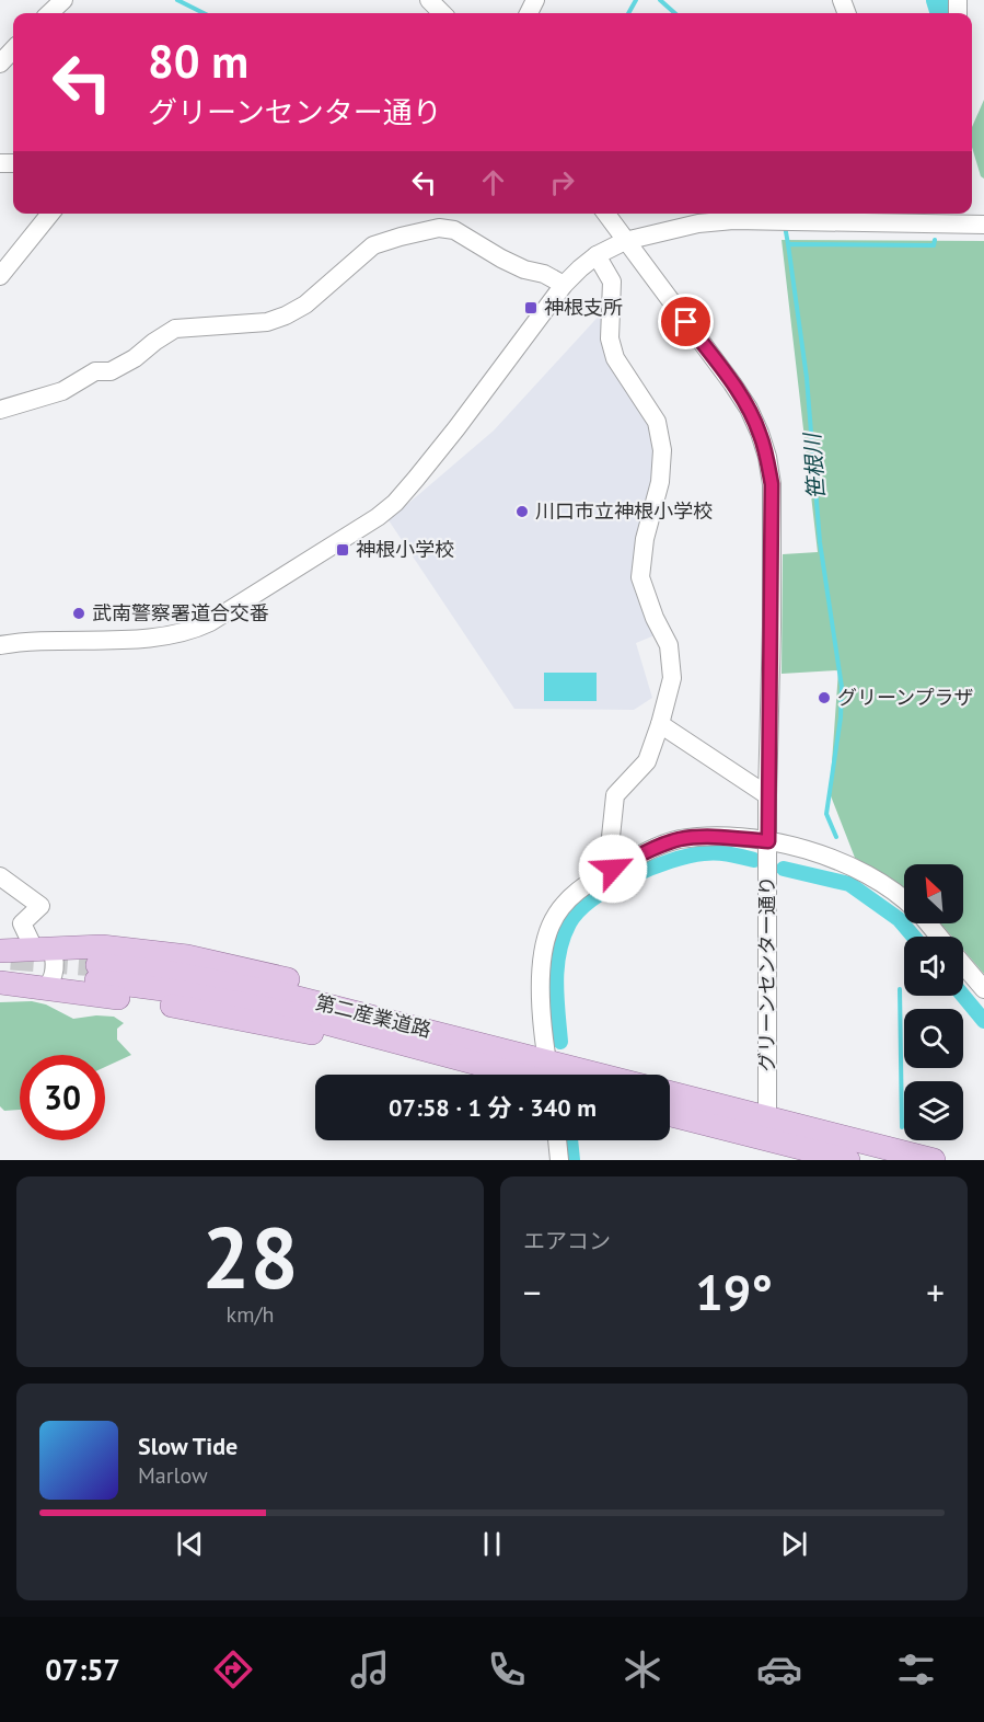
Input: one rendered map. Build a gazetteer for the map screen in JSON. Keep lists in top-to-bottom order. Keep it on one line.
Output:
{"streets":{"main road":["第二産業道路"],"street":["グリーンセンター通り"]},"water":["笹根川"],"places":{"transit":["神根支所","神根小学校"],"other":["川口市立神根小学校","武南警察署道合交番","グリーンプラザ"]},"north":"top left","page":{"turn":["80 m","グリーンセンター通り"],"limit":"30","trip":"07:58 · 1 分 · 340 m","tile":[["28","km/h"],"エアコン"],"heat":["−","19°","+"],"song":["Slow Tide","Marlow"],"tabs":"07:57"}}
